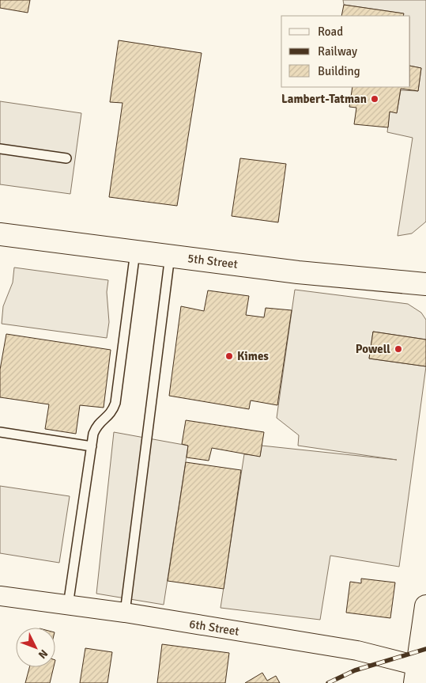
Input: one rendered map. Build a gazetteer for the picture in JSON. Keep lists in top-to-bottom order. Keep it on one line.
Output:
{"streets":{"main road":["5th Street"],"street":["6th Street"]},"places":["Lambert-Tatman","Powell","Kimes"],"legend":["Road","Railway","Building"],"north":"bottom right"}
